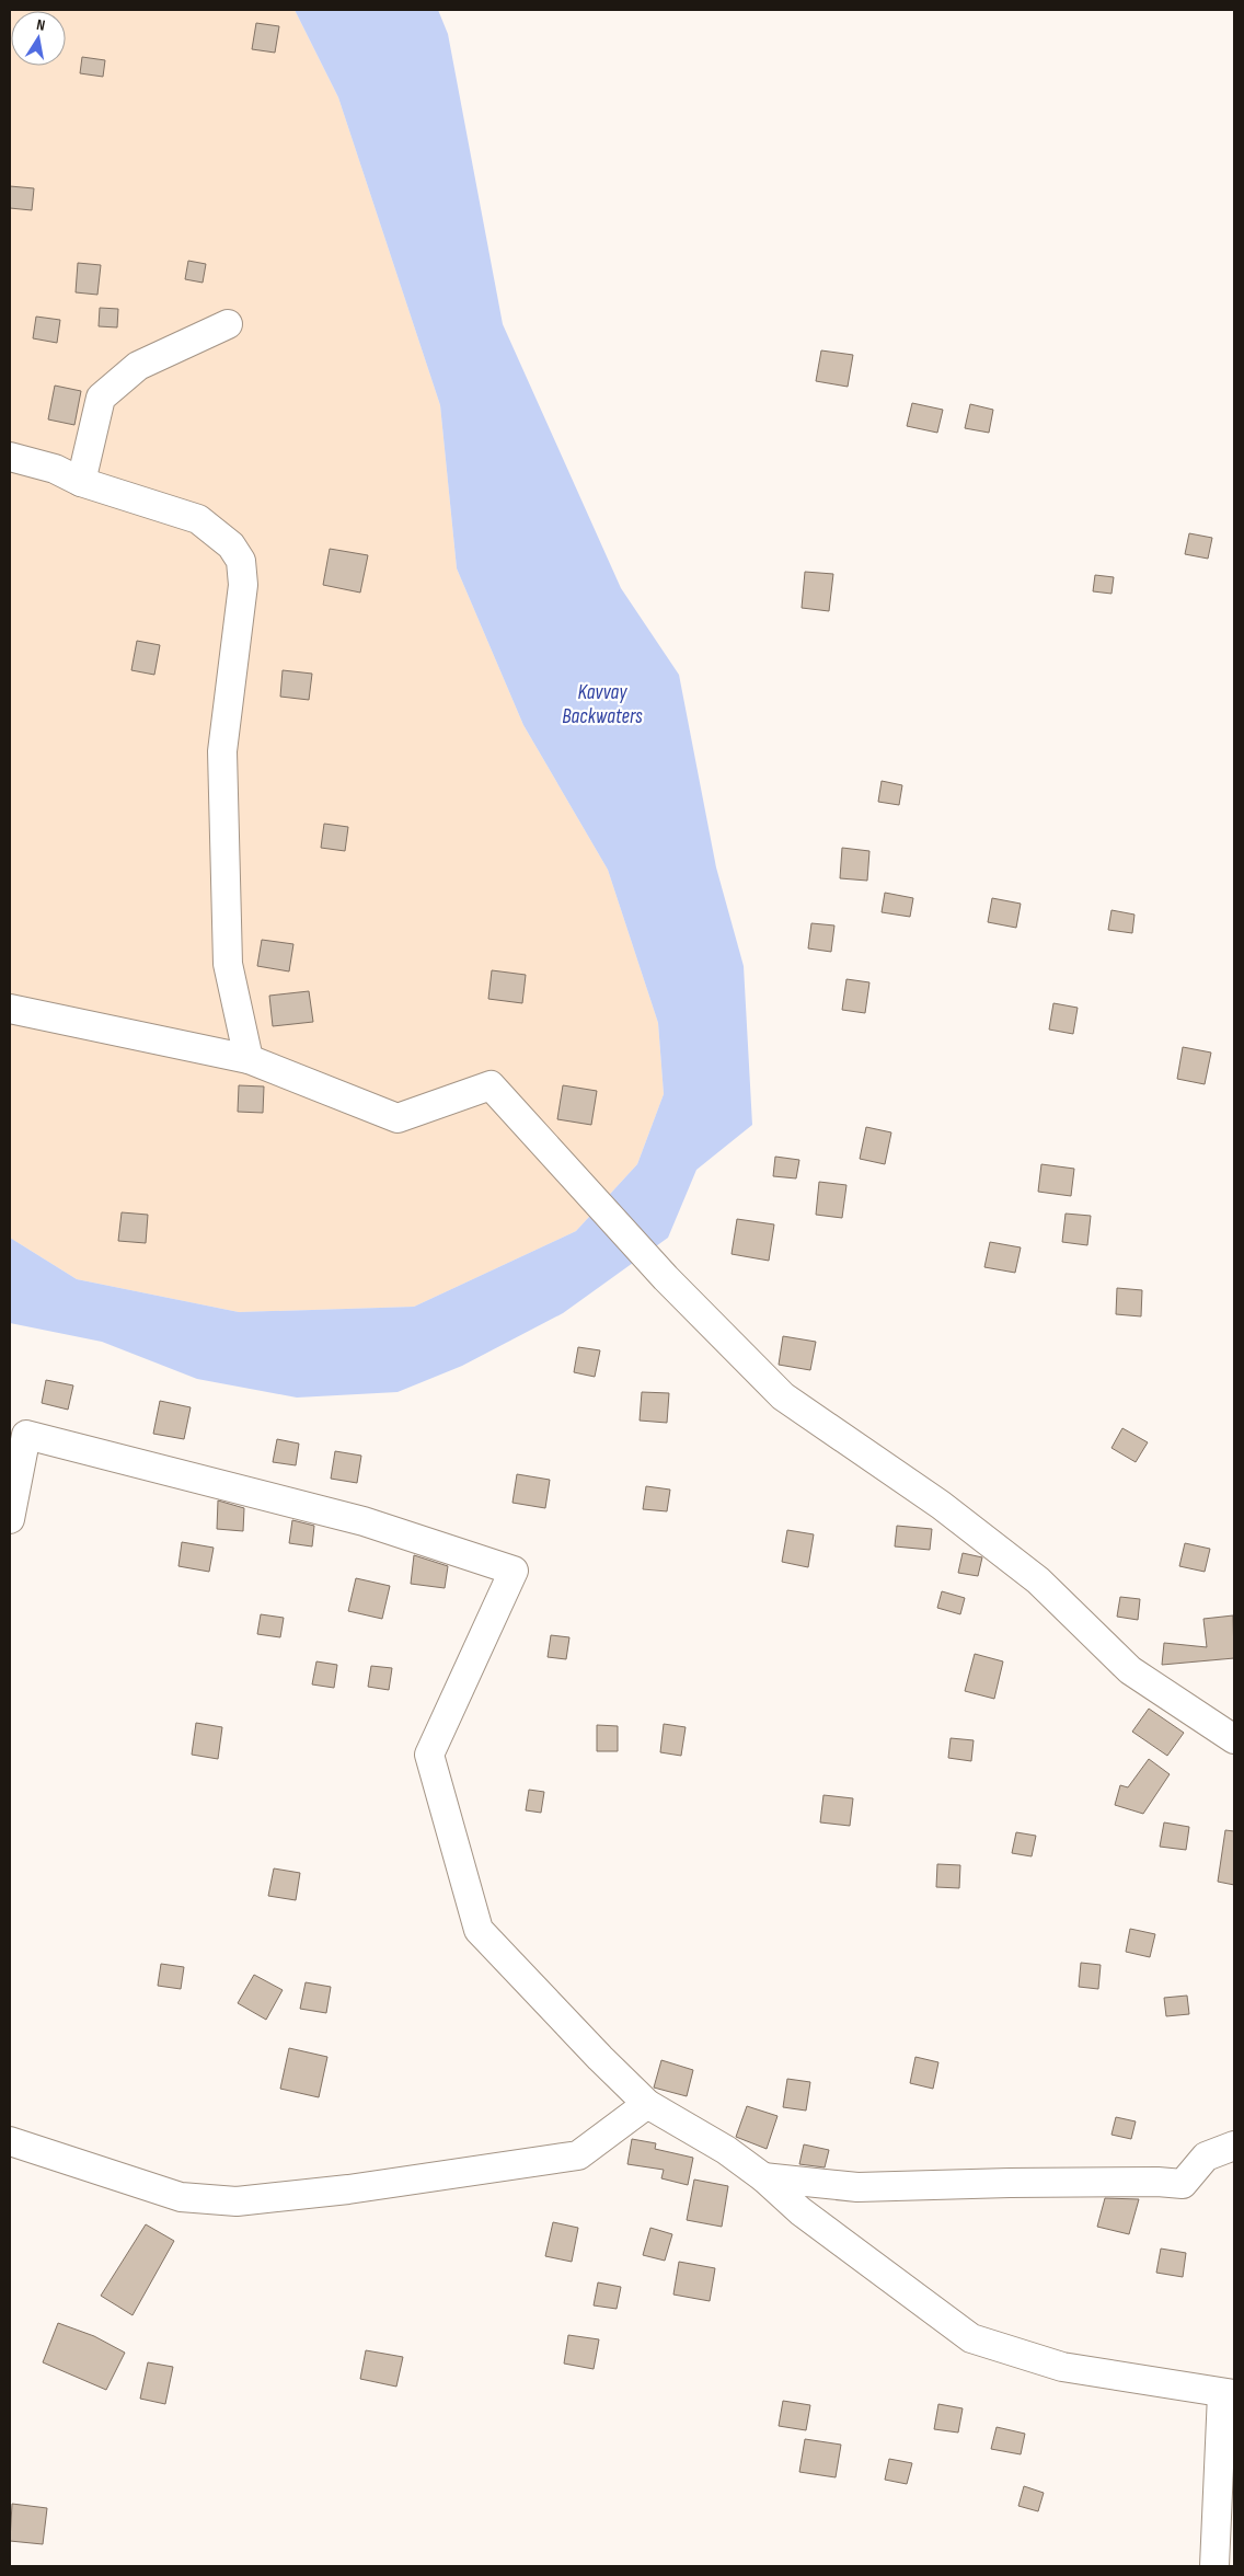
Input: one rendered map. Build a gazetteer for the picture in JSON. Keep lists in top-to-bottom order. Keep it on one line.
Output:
{"water":["Kavvay Backwaters"],"north":"top"}
